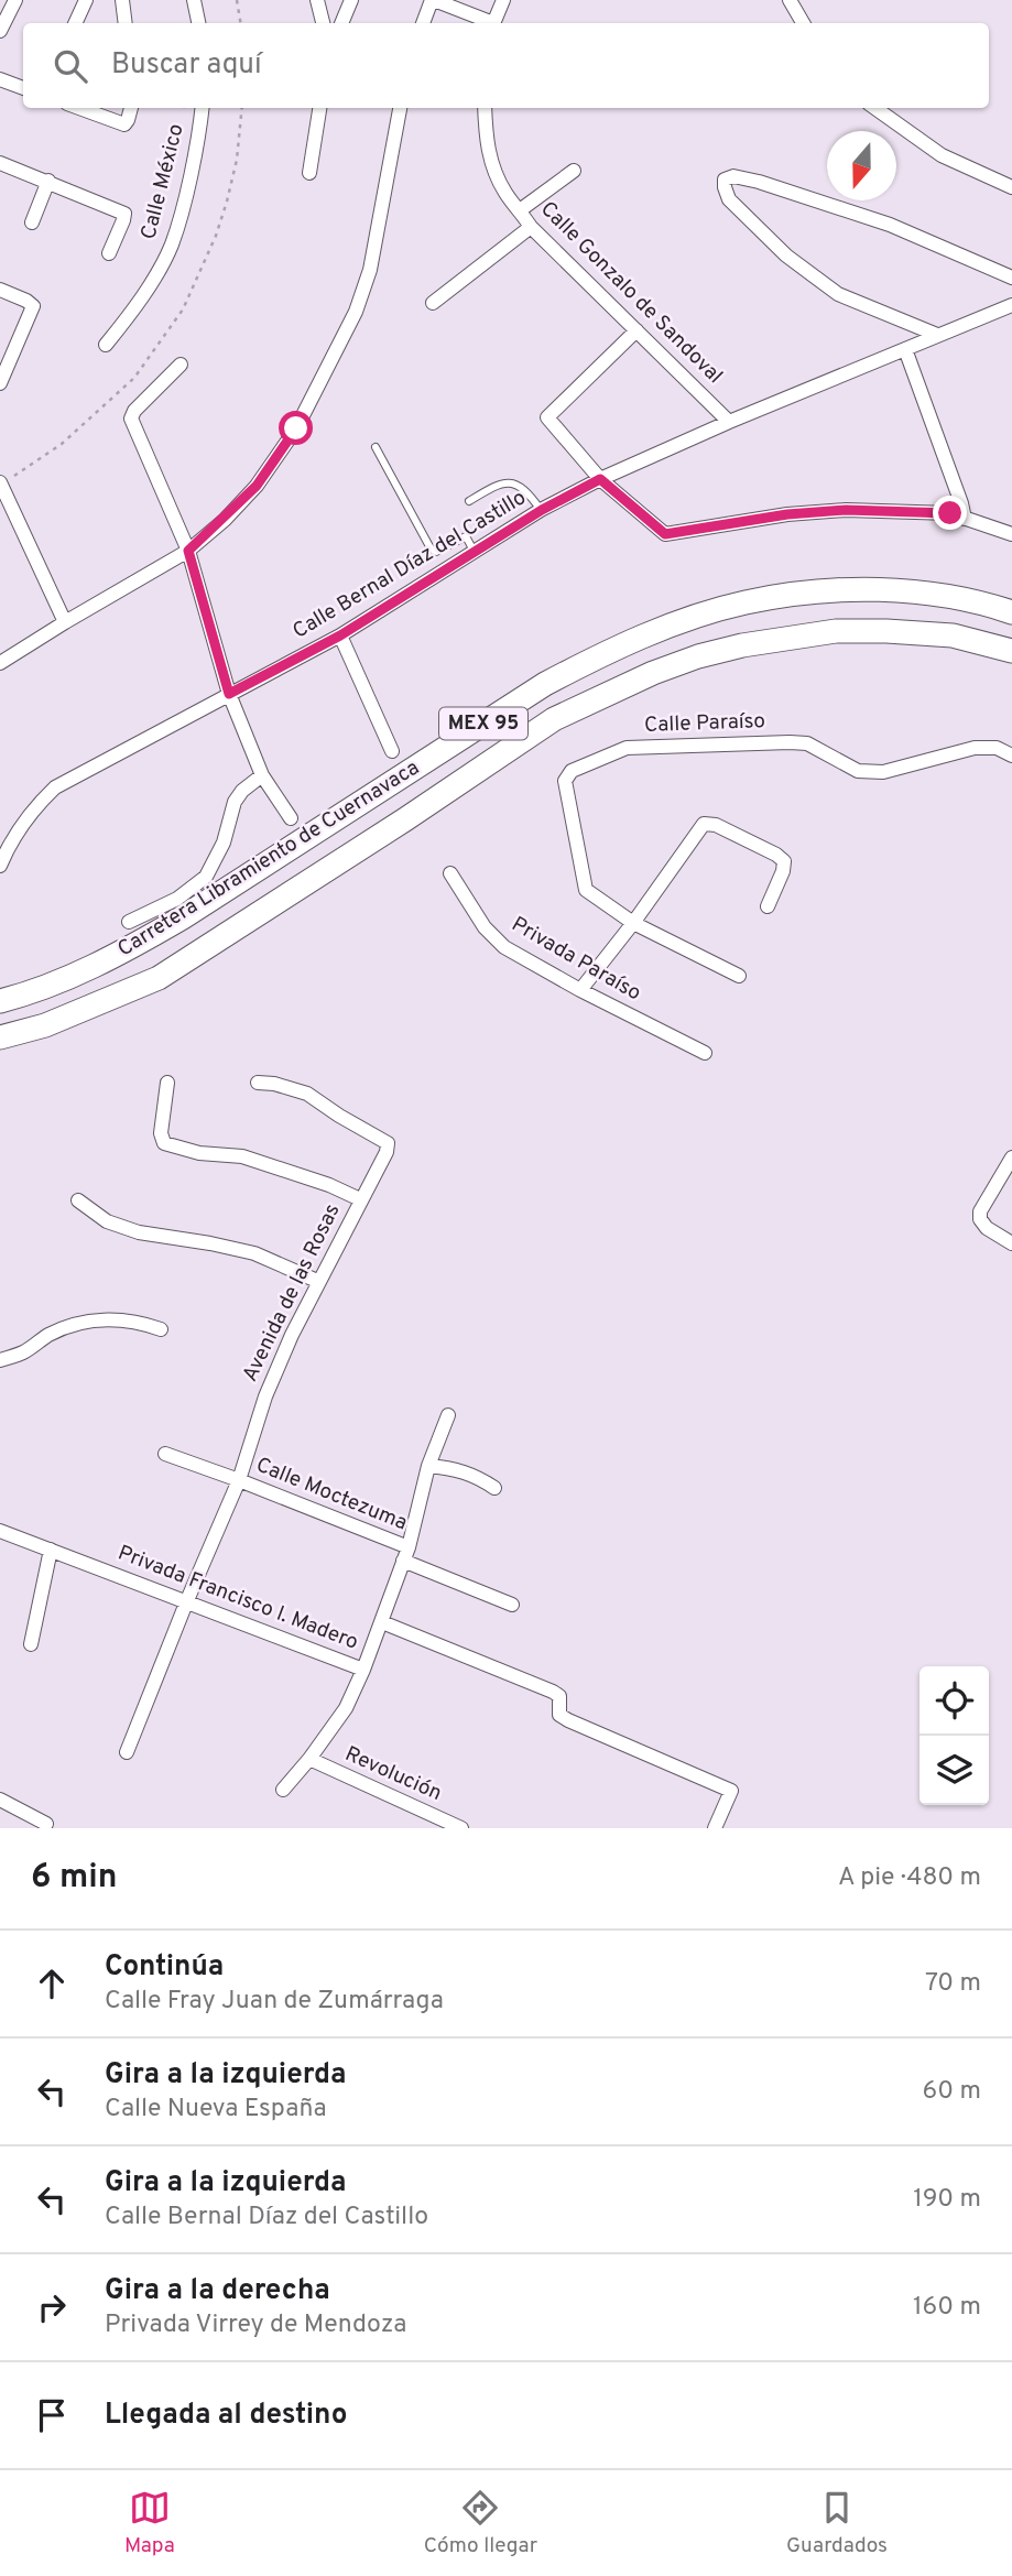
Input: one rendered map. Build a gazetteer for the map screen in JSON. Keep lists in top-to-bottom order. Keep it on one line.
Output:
{"streets":{"highway":["MEX 95","Carretera Libramiento de Cuernavaca"],"street":["Calle México","Calle Gonzalo de Sandoval","Calle Bernal Díaz del Castillo","Calle Paraíso","Privada Paraíso","Avenida de las Rosas","Calle Moctezuma","Privada Francisco I. Madero","Revolución"]},"crossings":[["Calle Gonzalo de Sandoval","Calle Bernal Díaz del Castillo"],["Avenida de las Rosas","Calle Moctezuma"],["Avenida de las Rosas","Privada Francisco I. Madero"],["Calle Moctezuma","Privada Francisco I. Madero"]],"north":"bottom","page":{"search":"Buscar aquí","heading":["6 min","A pie · 480 m"],"list":[["Continúa","Calle Fray Juan de Zumárraga","70 m"],["Gira a la izquierda","Calle Nueva España","60 m"],["Gira a la izquierda","Calle Bernal Díaz del Castillo","190 m"],["Gira a la derecha","Privada Virrey de Mendoza","160 m"],"Llegada al destino"],"nav":["Mapa","Cómo llegar","Guardados"]}}
